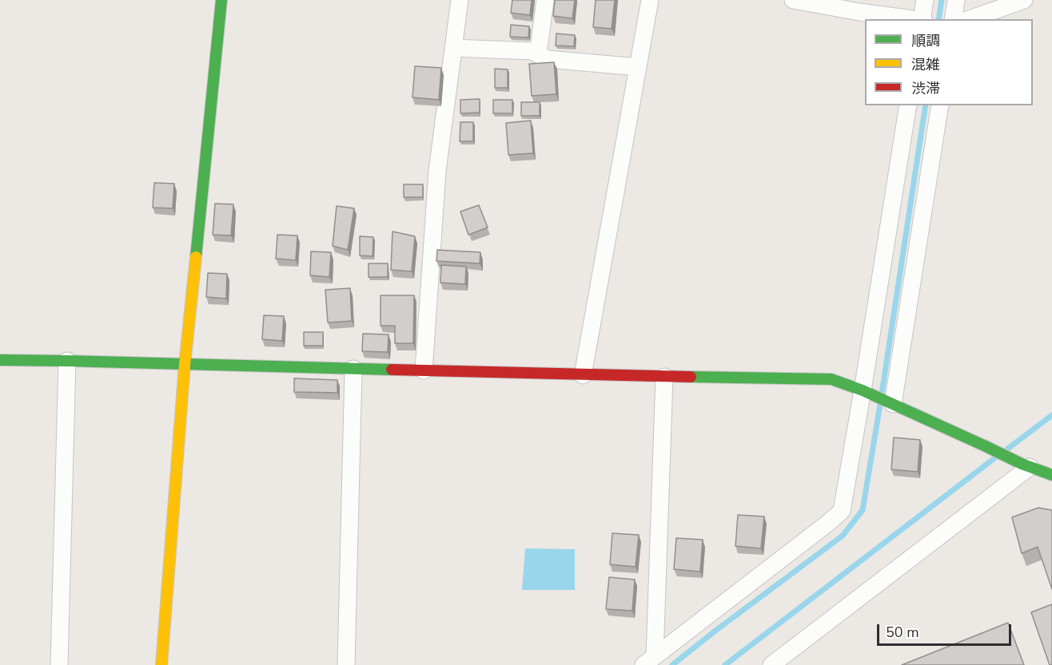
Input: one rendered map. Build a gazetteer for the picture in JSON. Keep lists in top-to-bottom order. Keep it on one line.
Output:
{"legend":["順調","混雑","渋滞"],"scale_bar":"50 m"}
